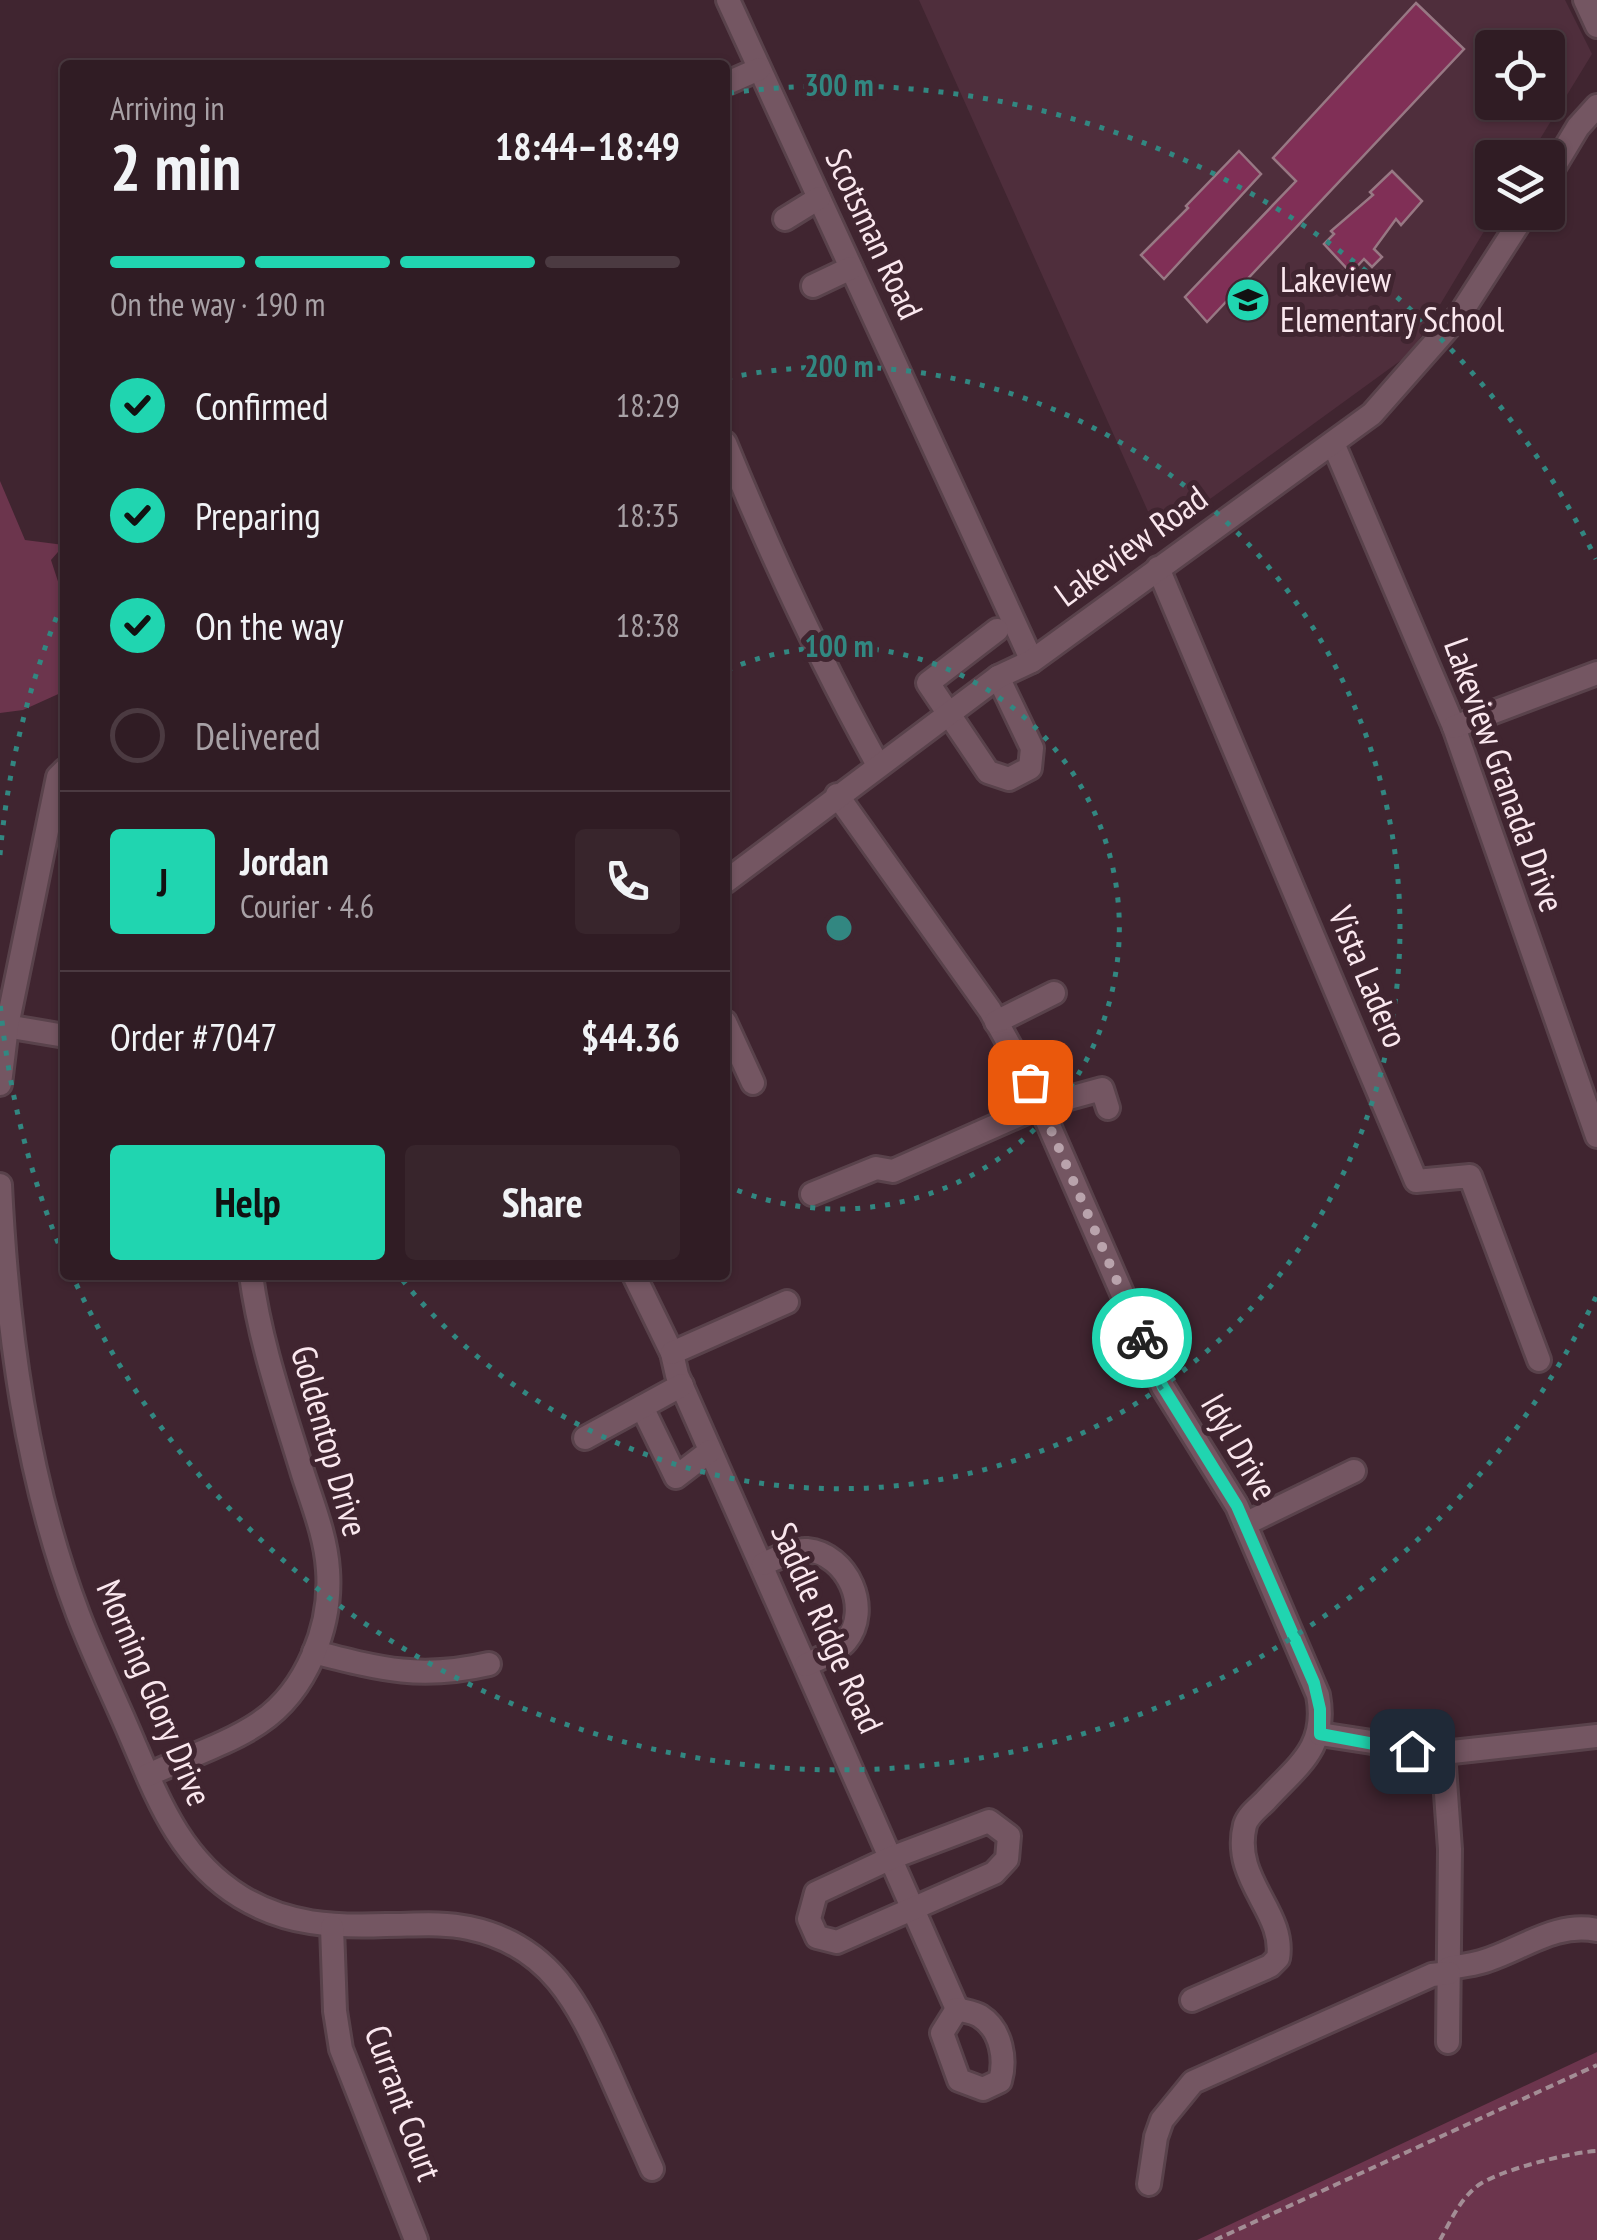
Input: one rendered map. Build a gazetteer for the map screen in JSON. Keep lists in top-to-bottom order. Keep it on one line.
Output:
{"streets":{"street":["Scotsman Road","Lakeview Road","Lakeview Granada Drive","Vista Ladero","Goldentop Drive","Idyl Drive","Saddle Ridge Road","Morning Glory Drive","Currant Court"]},"crossings":[["Scotsman Road","Lakeview Road"],["Lakeview Road","Lakeview Granada Drive"],["Lakeview Road","Vista Ladero"],["Lakeview Road","Idyl Drive"],["Goldentop Drive","Morning Glory Drive"],["Morning Glory Drive","Currant Court"]],"places":{"school or university":["Lakeview Elementary School"]},"page":{"heading":["2 min","Arriving in","18:44–18:49"],"panel":["Jordan","Courier · 4.6","Order #7047","$44.36"],"bar":"On the way · 190 m","list":[["Confirmed","18:29"],["Preparing","18:35"],["On the way","18:38"],"Delivered"],"round":"J","buttons":["Help","Share"]},"rings":["300 m","200 m","100 m"]}
